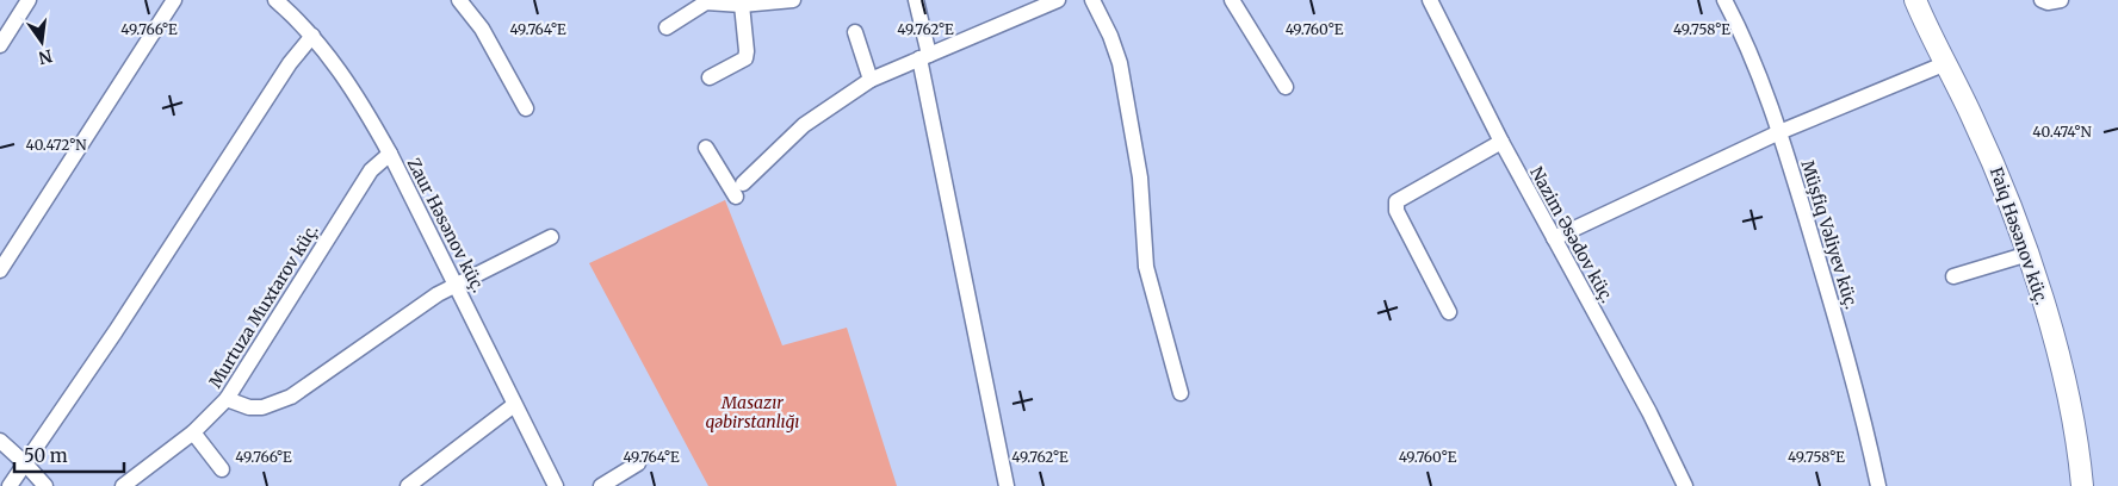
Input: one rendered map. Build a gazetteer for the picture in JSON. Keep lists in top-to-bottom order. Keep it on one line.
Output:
{"streets":{"street":["Zaur Həsənov küç.","Nazim Əsədov küç.","Müşfiq Vəliyev küç.","Faiq Həsənov küç.","Murtuza Muxtarov küç."]},"crossings":[["Zaur Həsənov küç.","Murtuza Muxtarov küç."]],"parks":["Masazır qəbirstanlığı"],"scale_bar":"50 m","north":"bottom","coordinates":["49.766°E","49.764°E","49.762°E","49.760°E","49.758°E","40.474°N","40.472°N"]}
